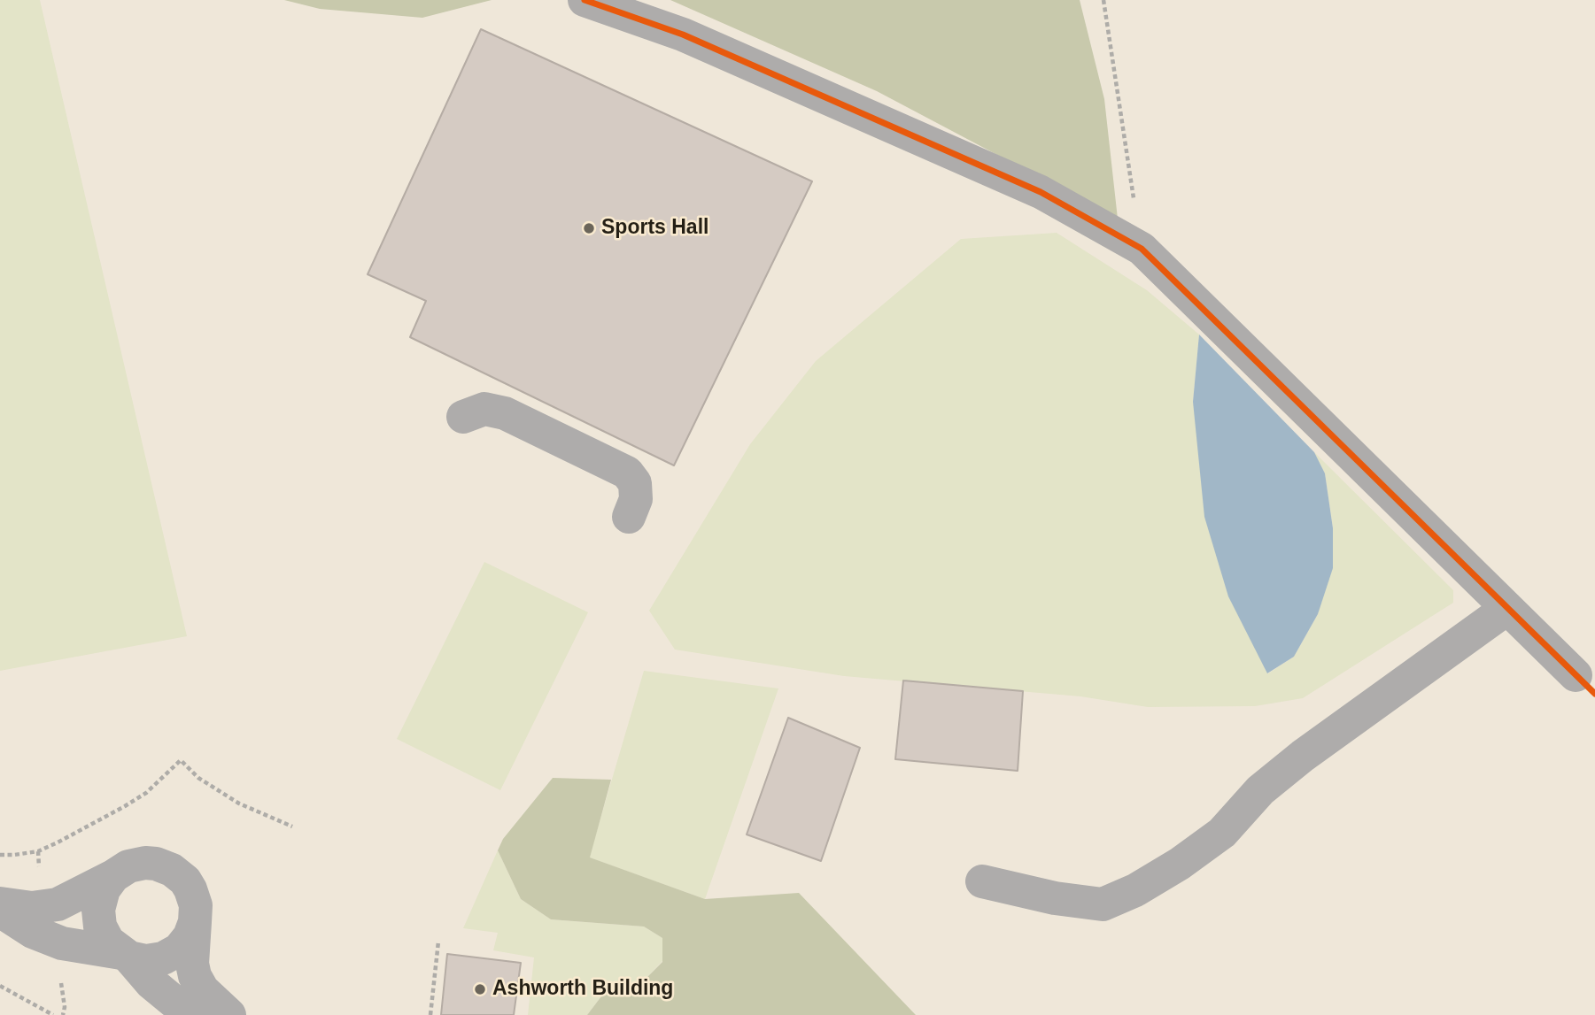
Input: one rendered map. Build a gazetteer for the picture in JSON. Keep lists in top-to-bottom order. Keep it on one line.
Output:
{"places":["Sports Hall","Ashworth Building"]}
